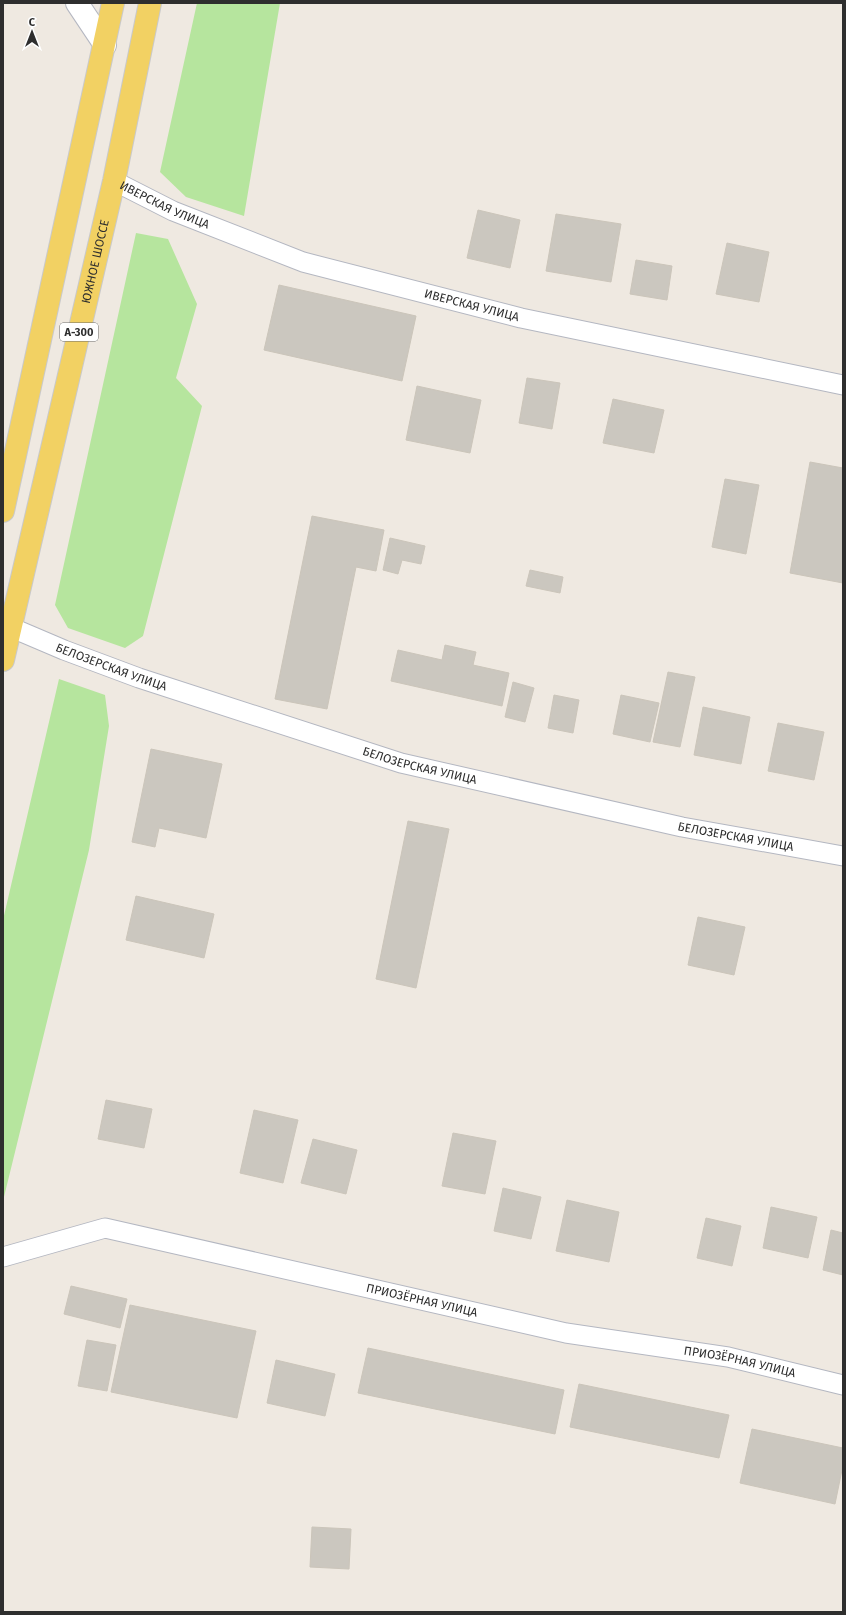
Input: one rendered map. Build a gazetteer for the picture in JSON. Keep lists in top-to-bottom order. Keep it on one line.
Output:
{"streets":{"main road":["ЮЖНОЕ ШОССЕ","А-300"],"street":["ИВЕРСКАЯ УЛИЦА","БЕЛОЗЕРСКАЯ УЛИЦА","ПРИОЗЁРНАЯ УЛИЦА"]},"crossings":[["ИВЕРСКАЯ УЛИЦА","ЮЖНОЕ ШОССЕ"],["ЮЖНОЕ ШОССЕ","БЕЛОЗЕРСКАЯ УЛИЦА"]],"north":"top"}
